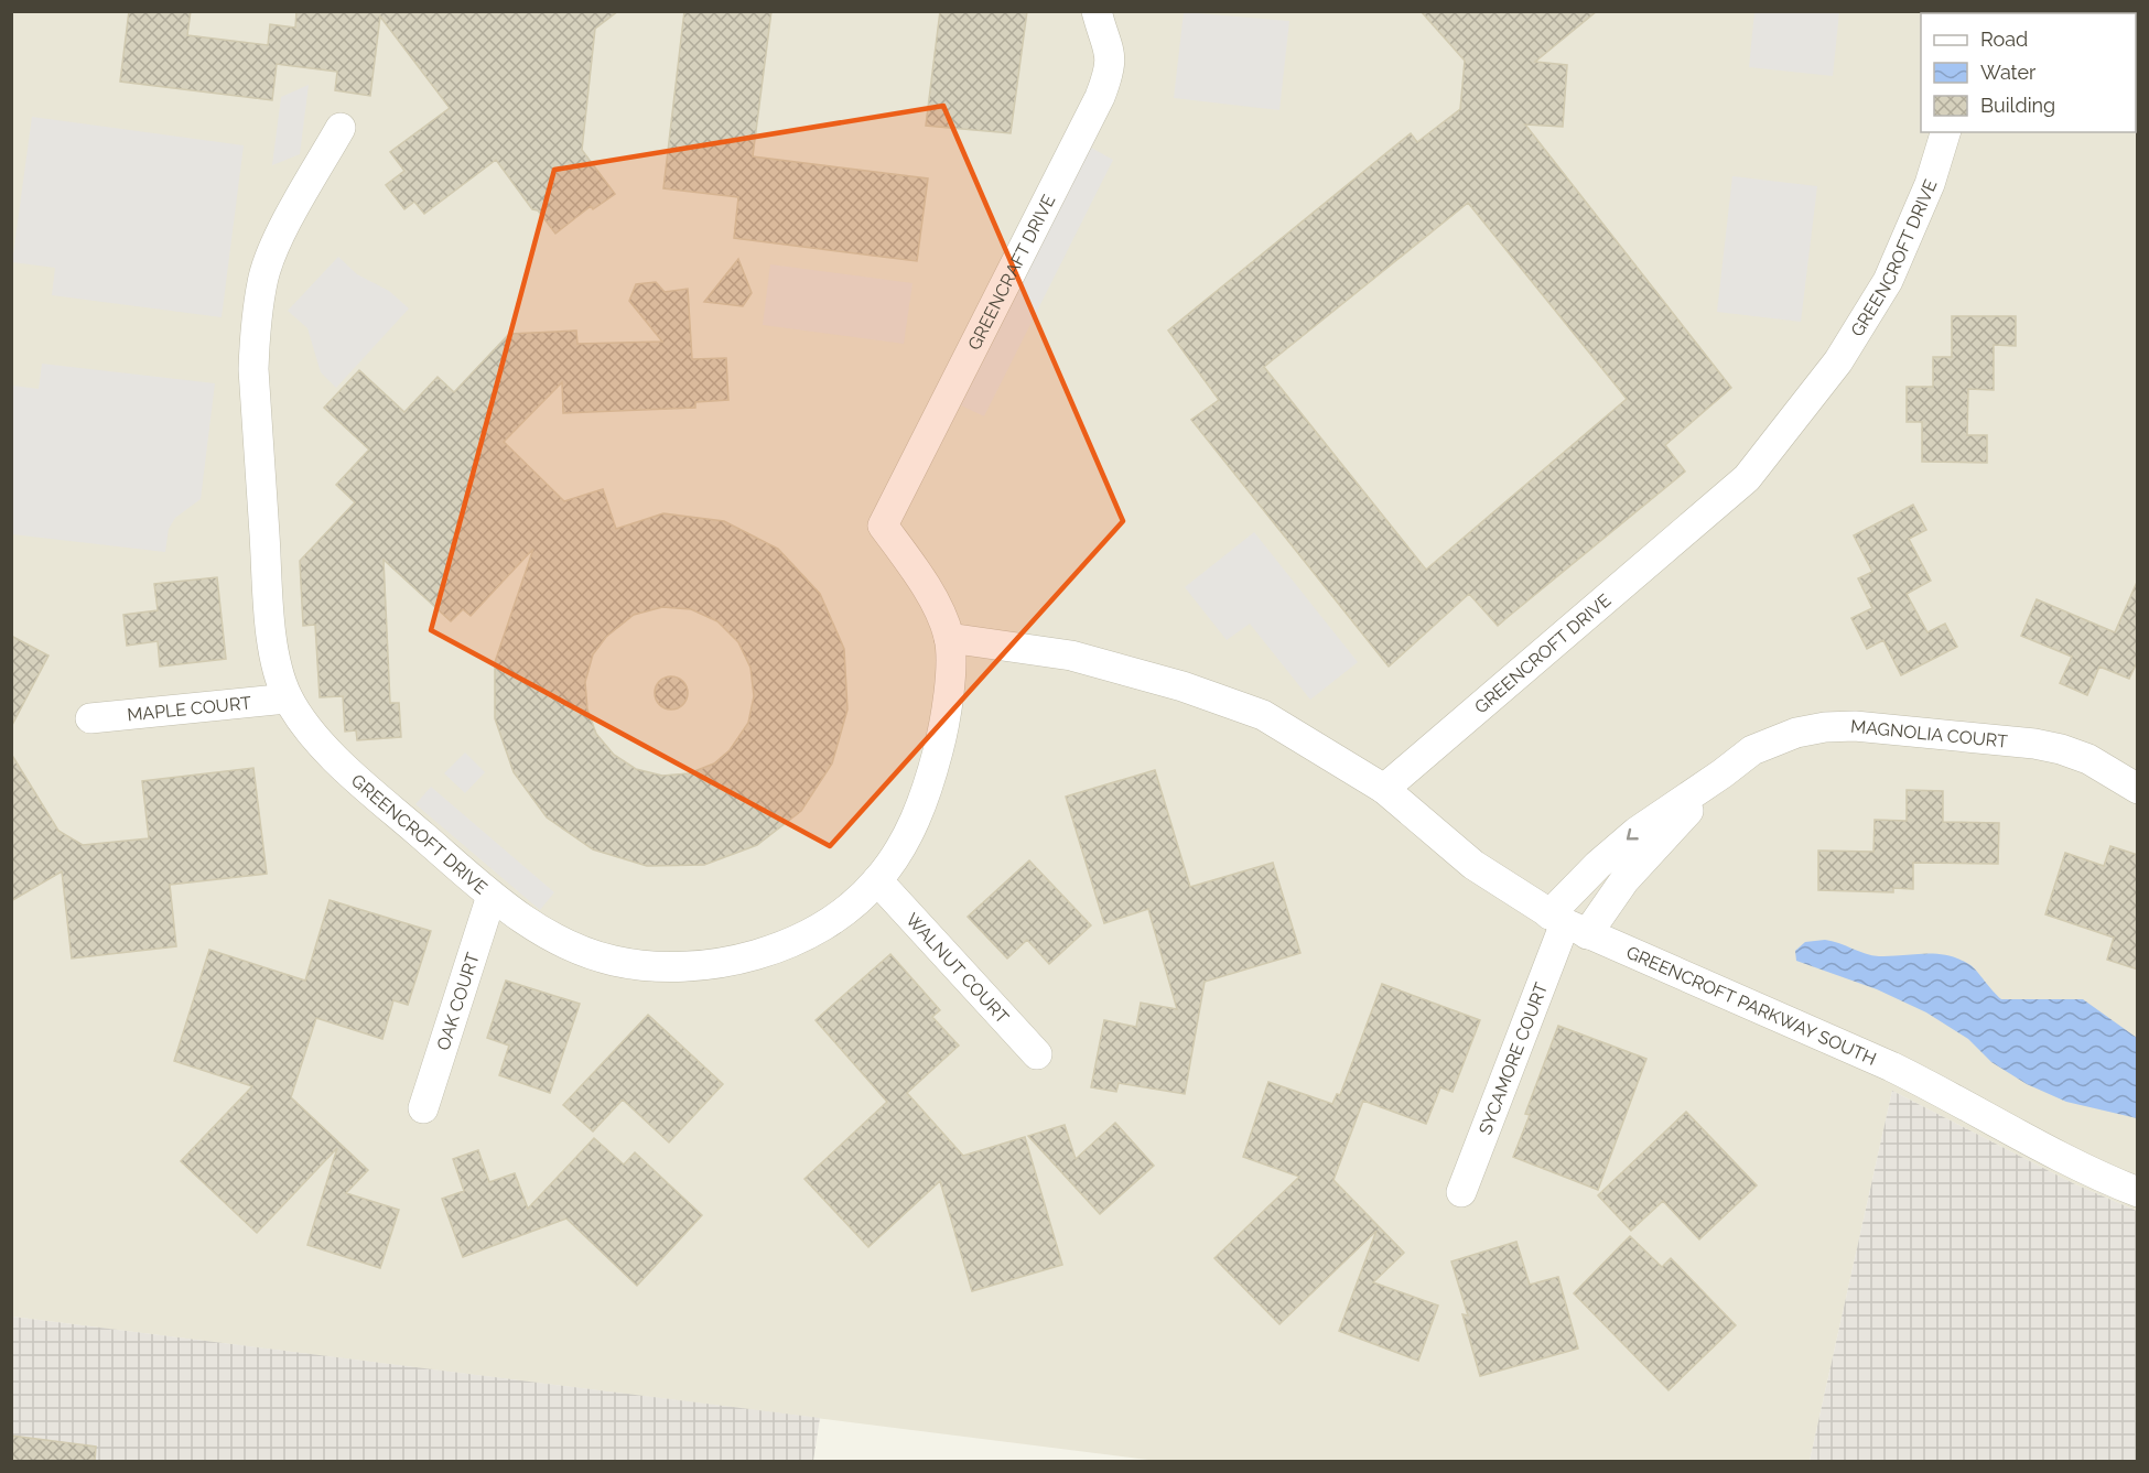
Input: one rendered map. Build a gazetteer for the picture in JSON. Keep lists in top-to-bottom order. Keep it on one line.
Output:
{"streets":{"street":["GREENCROFT DRIVE","GREENCRAFT DRIVE","MAPLE COURT","MAGNOLIA COURT","WALNUT COURT","OAK COURT","GREENCROFT PARKWAY SOUTH","SYCAMORE COURT"]},"crossings":[["GREENCROFT DRIVE","GREENCRAFT DRIVE"],["GREENCROFT DRIVE","MAPLE COURT"],["GREENCROFT DRIVE","WALNUT COURT"],["GREENCROFT DRIVE","OAK COURT"],["GREENCROFT DRIVE","GREENCROFT PARKWAY SOUTH"],["MAGNOLIA COURT","GREENCROFT PARKWAY SOUTH"],["MAGNOLIA COURT","SYCAMORE COURT"],["GREENCROFT PARKWAY SOUTH","SYCAMORE COURT"]],"legend":["Road","Water","Building"]}
